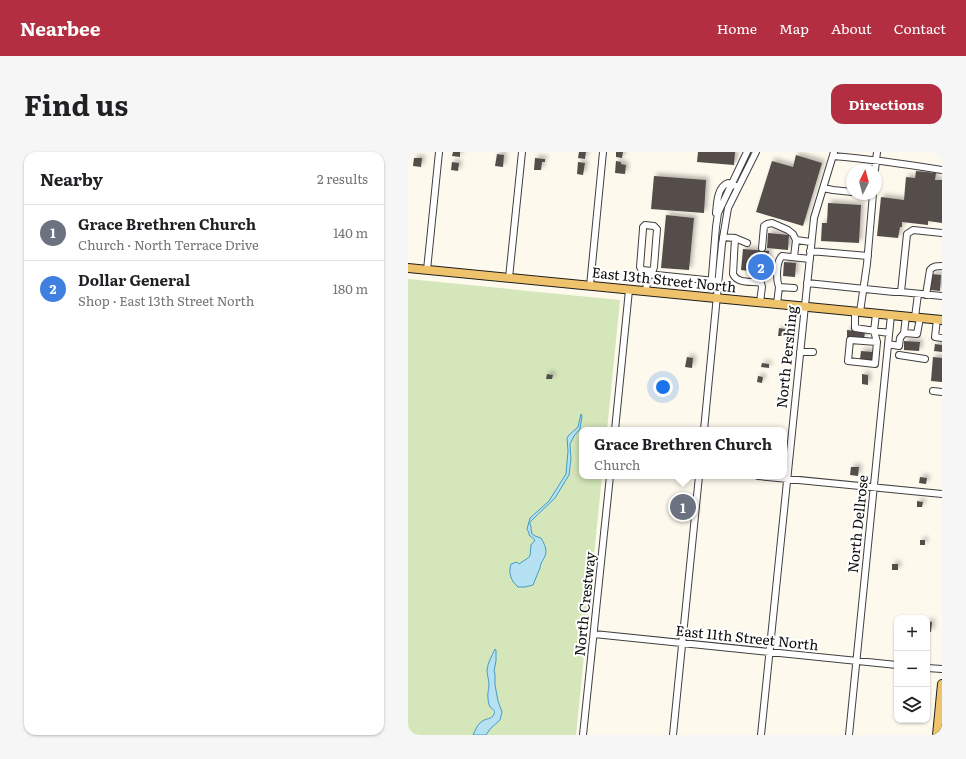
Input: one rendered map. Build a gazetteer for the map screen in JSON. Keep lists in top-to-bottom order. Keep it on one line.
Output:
{"streets":{"main road":["East 13th Street North"],"street":["North Pershing","North Dellrose","North Crestway","East 11th Street North"]},"crossings":[["East 13th Street North","North Pershing"],["East 13th Street North","North Dellrose"],["North Pershing","East 11th Street North"],["North Dellrose","East 11th Street North"],["North Crestway","East 11th Street North"]],"north":"top","page":{"header":"Nearbee","nav":["Home","Map","About","Contact"],"title":"Find us","buttons":"Directions","heading":["Nearby","2 results"],"list":[{"mark":"1","name":"Grace Brethren Church","note":"Church · North Terrace Drive","value":"140 m"},{"mark":"2","name":"Dollar General","note":"Shop · East 13th Street North","value":"180 m"}],"pins":["2","1"],"popup":["Grace Brethren Church","Church"],"map_buttons":["+","−"]}}
